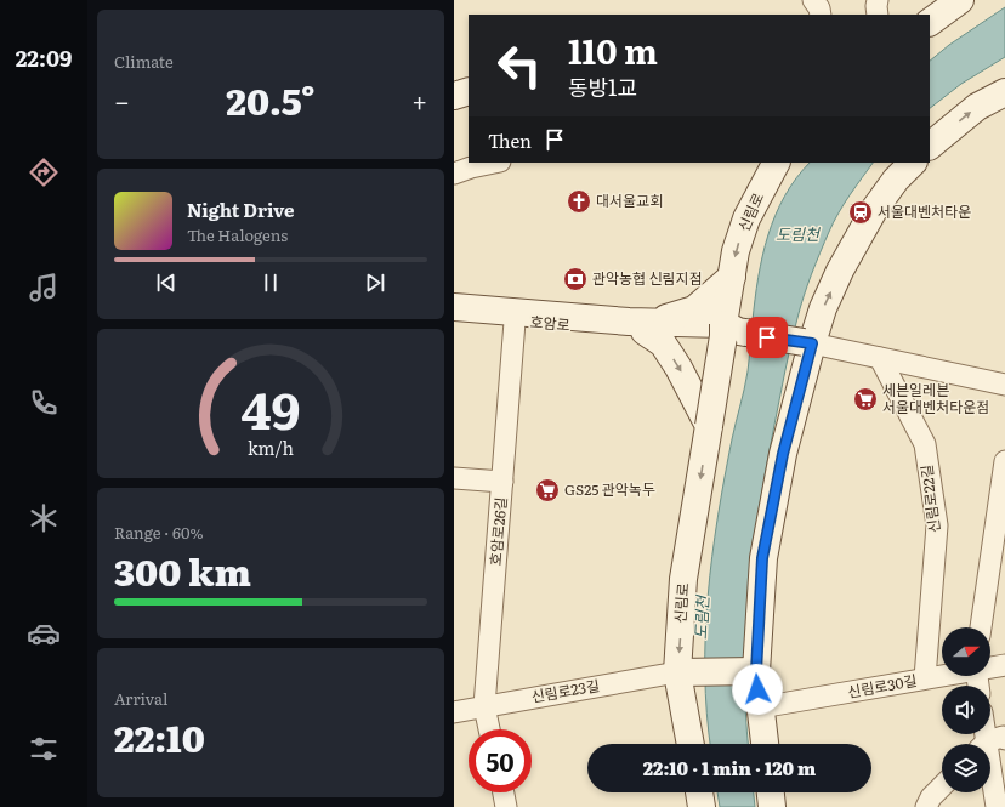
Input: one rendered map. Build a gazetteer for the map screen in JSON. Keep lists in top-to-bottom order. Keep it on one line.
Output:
{"streets":{"main road":["신림로","호암로"],"street":["신림로22길","호암로26길","신림로30길","신림로23길"]},"crossings":[["신림로","신림로23길"],["호암로","호암로26길"],["신림로22길","신림로30길"],["호암로26길","신림로23길"]],"water":["도림천"],"places":{"church":["대서울교회"],"station":["서울대벤처타운"],"bank":["관악농협 신림지점"],"supermarket":["세븐일레븐 서울대벤처타운점","GS25 관악녹두"]},"north":"right","page":{"tabs":"22:09","tile":["Climate",["Range · 60%","300 km"],["Arrival","22:10"]],"turn":["110 m","동방1교"],"heat":["−","20.5°","+"],"then":"Then","song":["Night Drive","The Halogens"],"limit":"50","trip":"22:10 · 1 min · 120 m","gauge":["49","km/h"]}}
